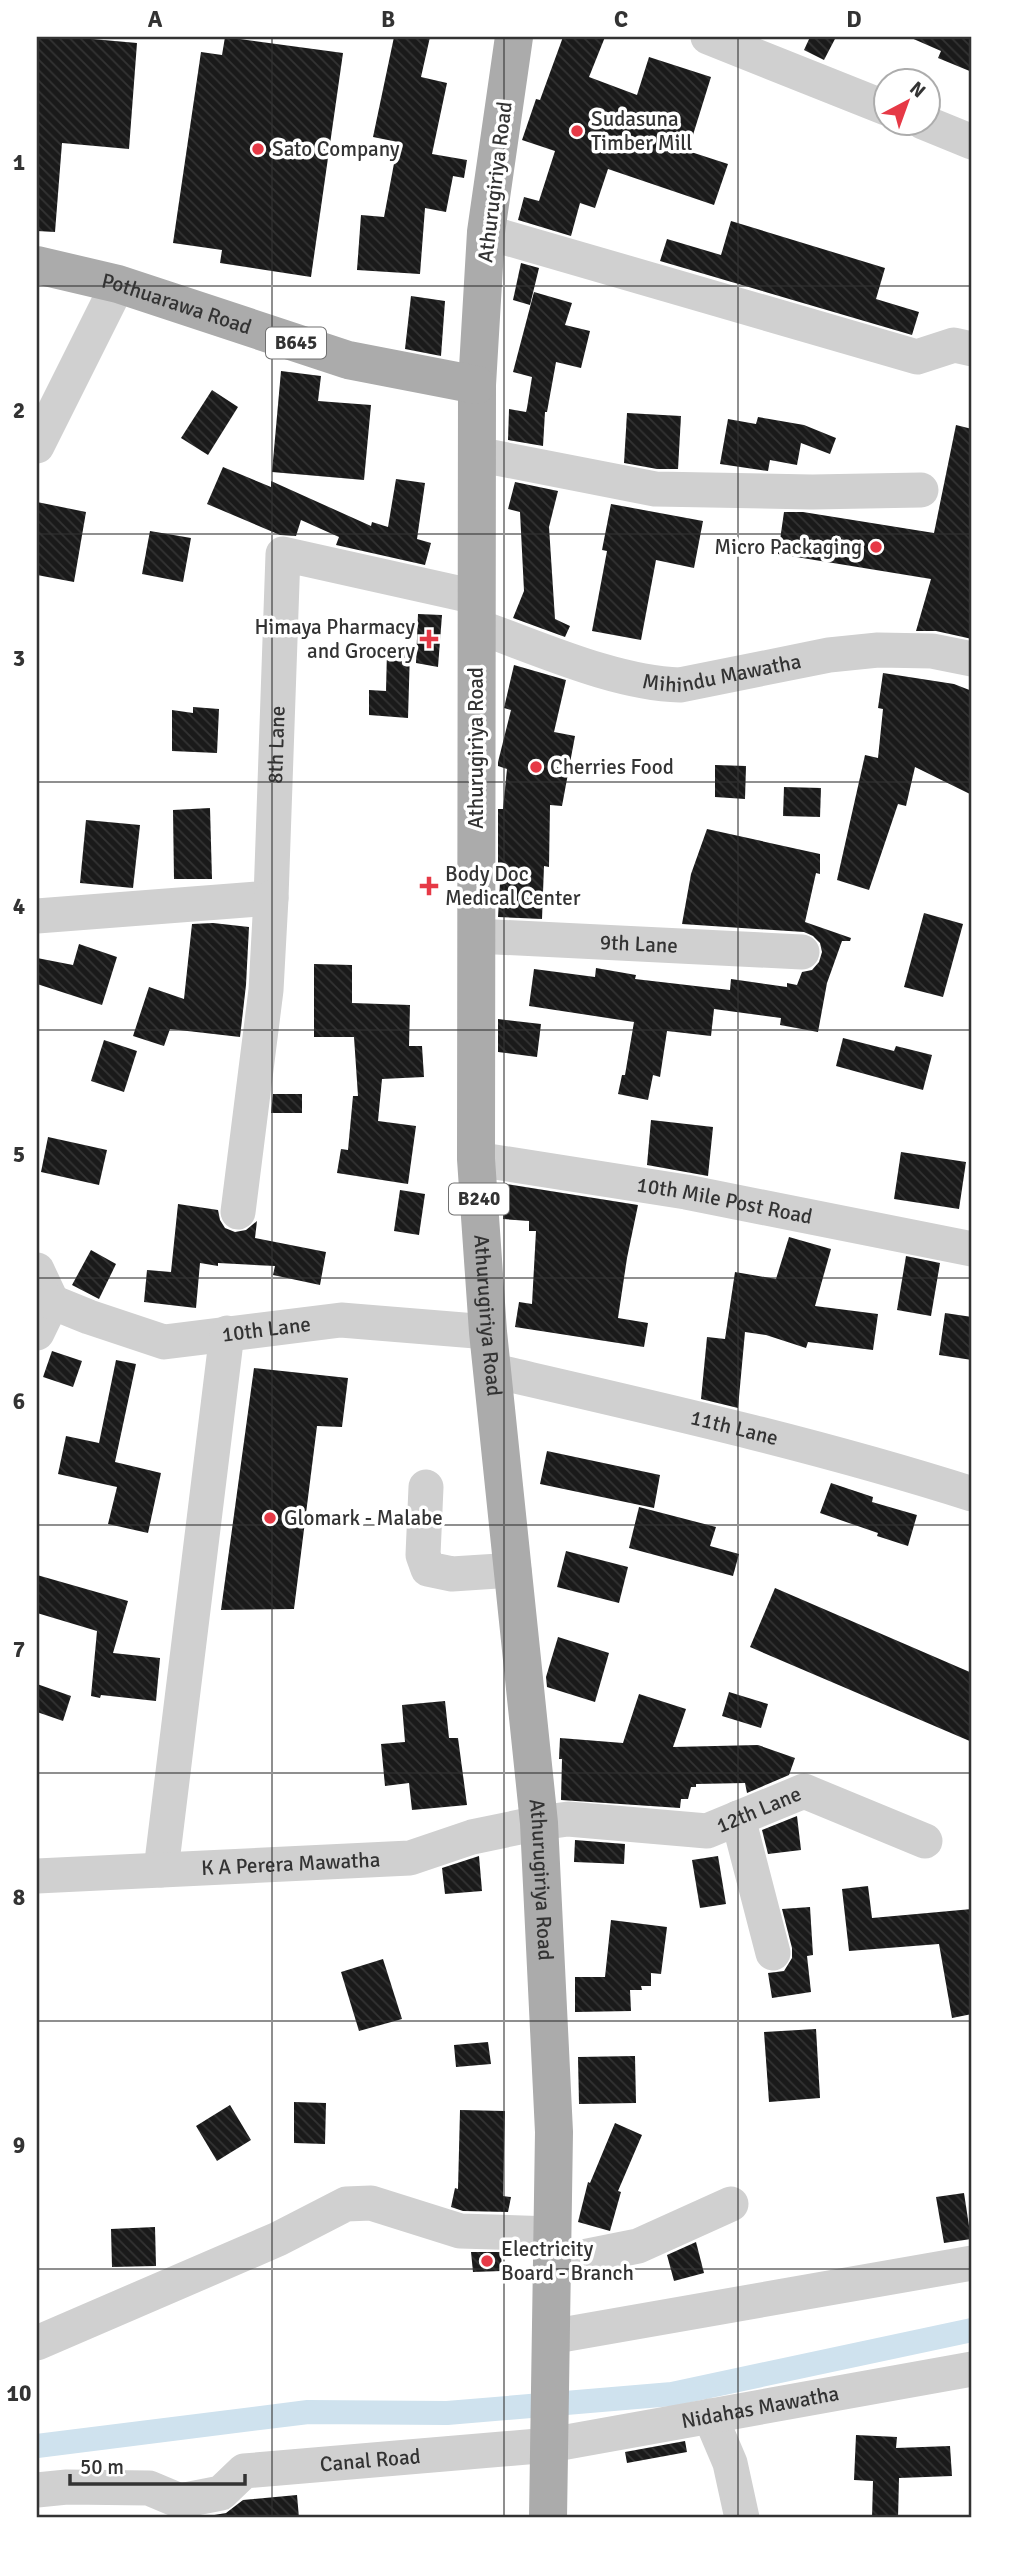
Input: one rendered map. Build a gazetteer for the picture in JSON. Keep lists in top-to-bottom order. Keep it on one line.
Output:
{"streets":{"main road":["Athurugiriya Road","Pothuarawa Road","B645","B240"],"street":["Mihindu Mawatha","8th Lane","9th Lane","10th Mile Post Road","10th Lane","11th Lane","12th Lane","K A Perera Mawatha","Nidahas Mawatha","Canal Road"]},"crossings":[["Athurugiriya Road","Pothuarawa Road"],["Athurugiriya Road","Mihindu Mawatha"],["Athurugiriya Road","8th Lane"],["Athurugiriya Road","9th Lane"],["Athurugiriya Road","B240"],["Athurugiriya Road","10th Mile Post Road"],["Athurugiriya Road","10th Lane"],["Athurugiriya Road","11th Lane"],["Athurugiriya Road","12th Lane"],["Athurugiriya Road","K A Perera Mawatha"],["Athurugiriya Road","Nidahas Mawatha"],["Athurugiriya Road","Canal Road"],["Mihindu Mawatha","8th Lane"],["B240","Nidahas Mawatha"],["B240","Canal Road"],["12th Lane","K A Perera Mawatha"],["Nidahas Mawatha","Canal Road"]],"places":{"other":["Sudasuna Timber Mill","Sato Company","Micro Packaging","Cherries Food","Glomark - Malabe","Electricity Board - Branch"],"health":["Himaya Pharmacy and Grocery","Body Doc Medical Center"]},"scale_bar":"50 m","north":"top right","grid":{"columns":["A","B","C","D"],"rows":["1","2","3","4","5","6","7","8","9","10"]}}
